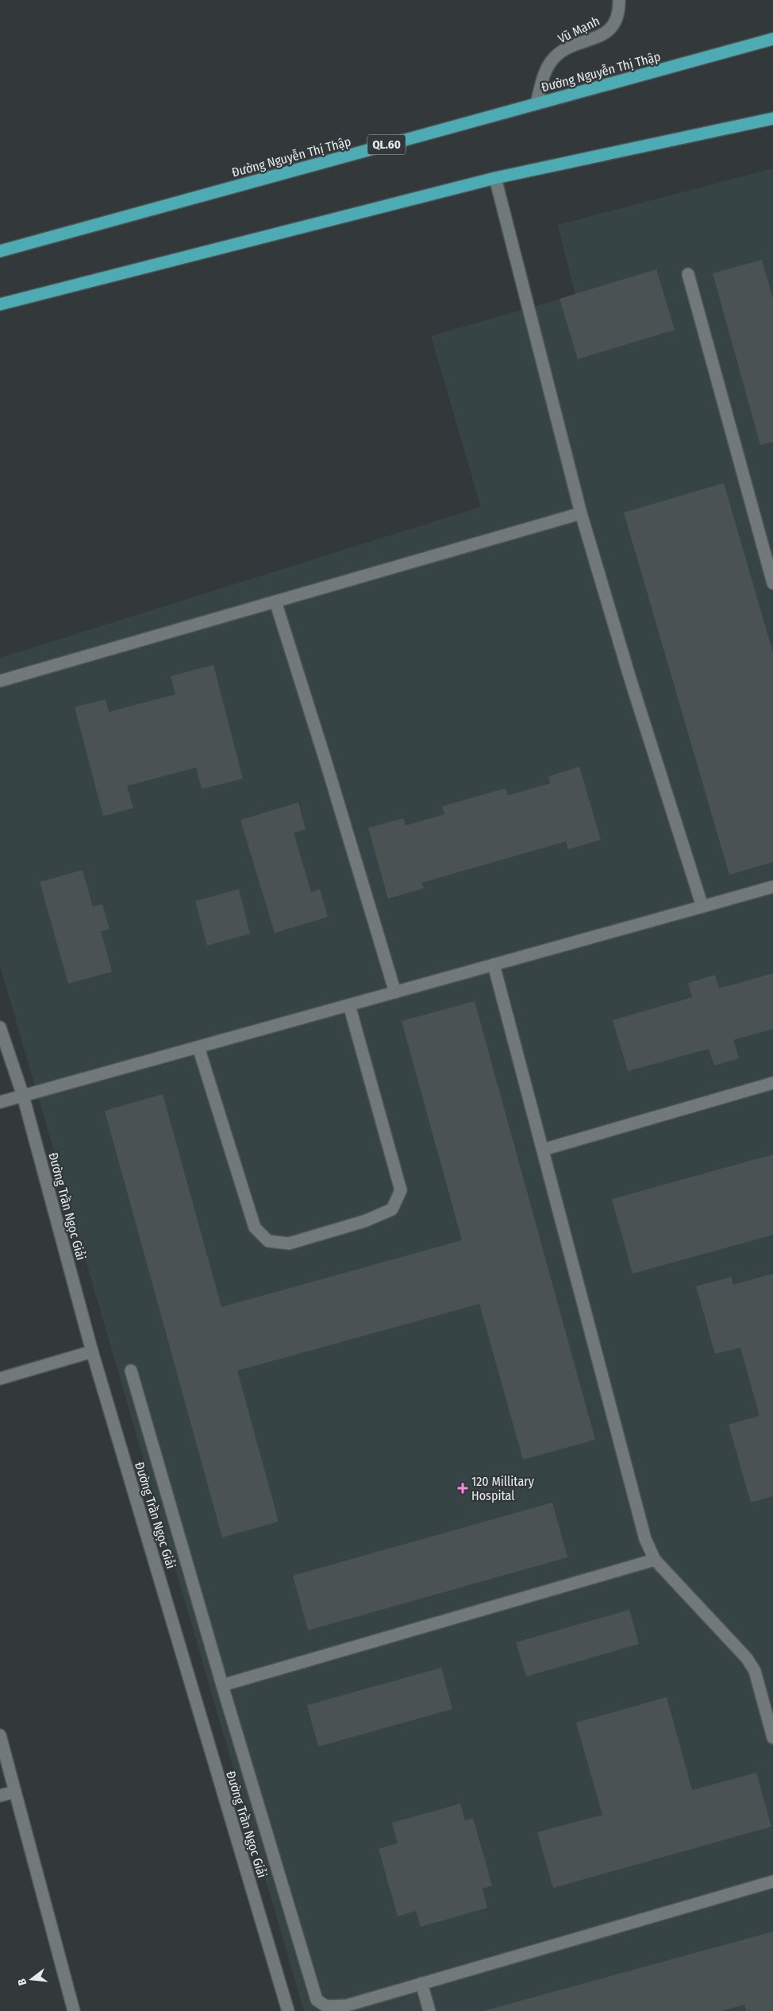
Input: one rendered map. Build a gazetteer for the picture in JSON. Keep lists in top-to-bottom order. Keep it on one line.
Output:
{"streets":{"highway":["Đường Nguyễn Thị Thập","QL.60"],"street":["Vũ Mạnh","Đường Trần Ngọc Giải"]},"crossings":[["Vũ Mạnh","Đường Nguyễn Thị Thập"]],"places":{"health":["120 Millitary Hospital"]},"north":"left"}
